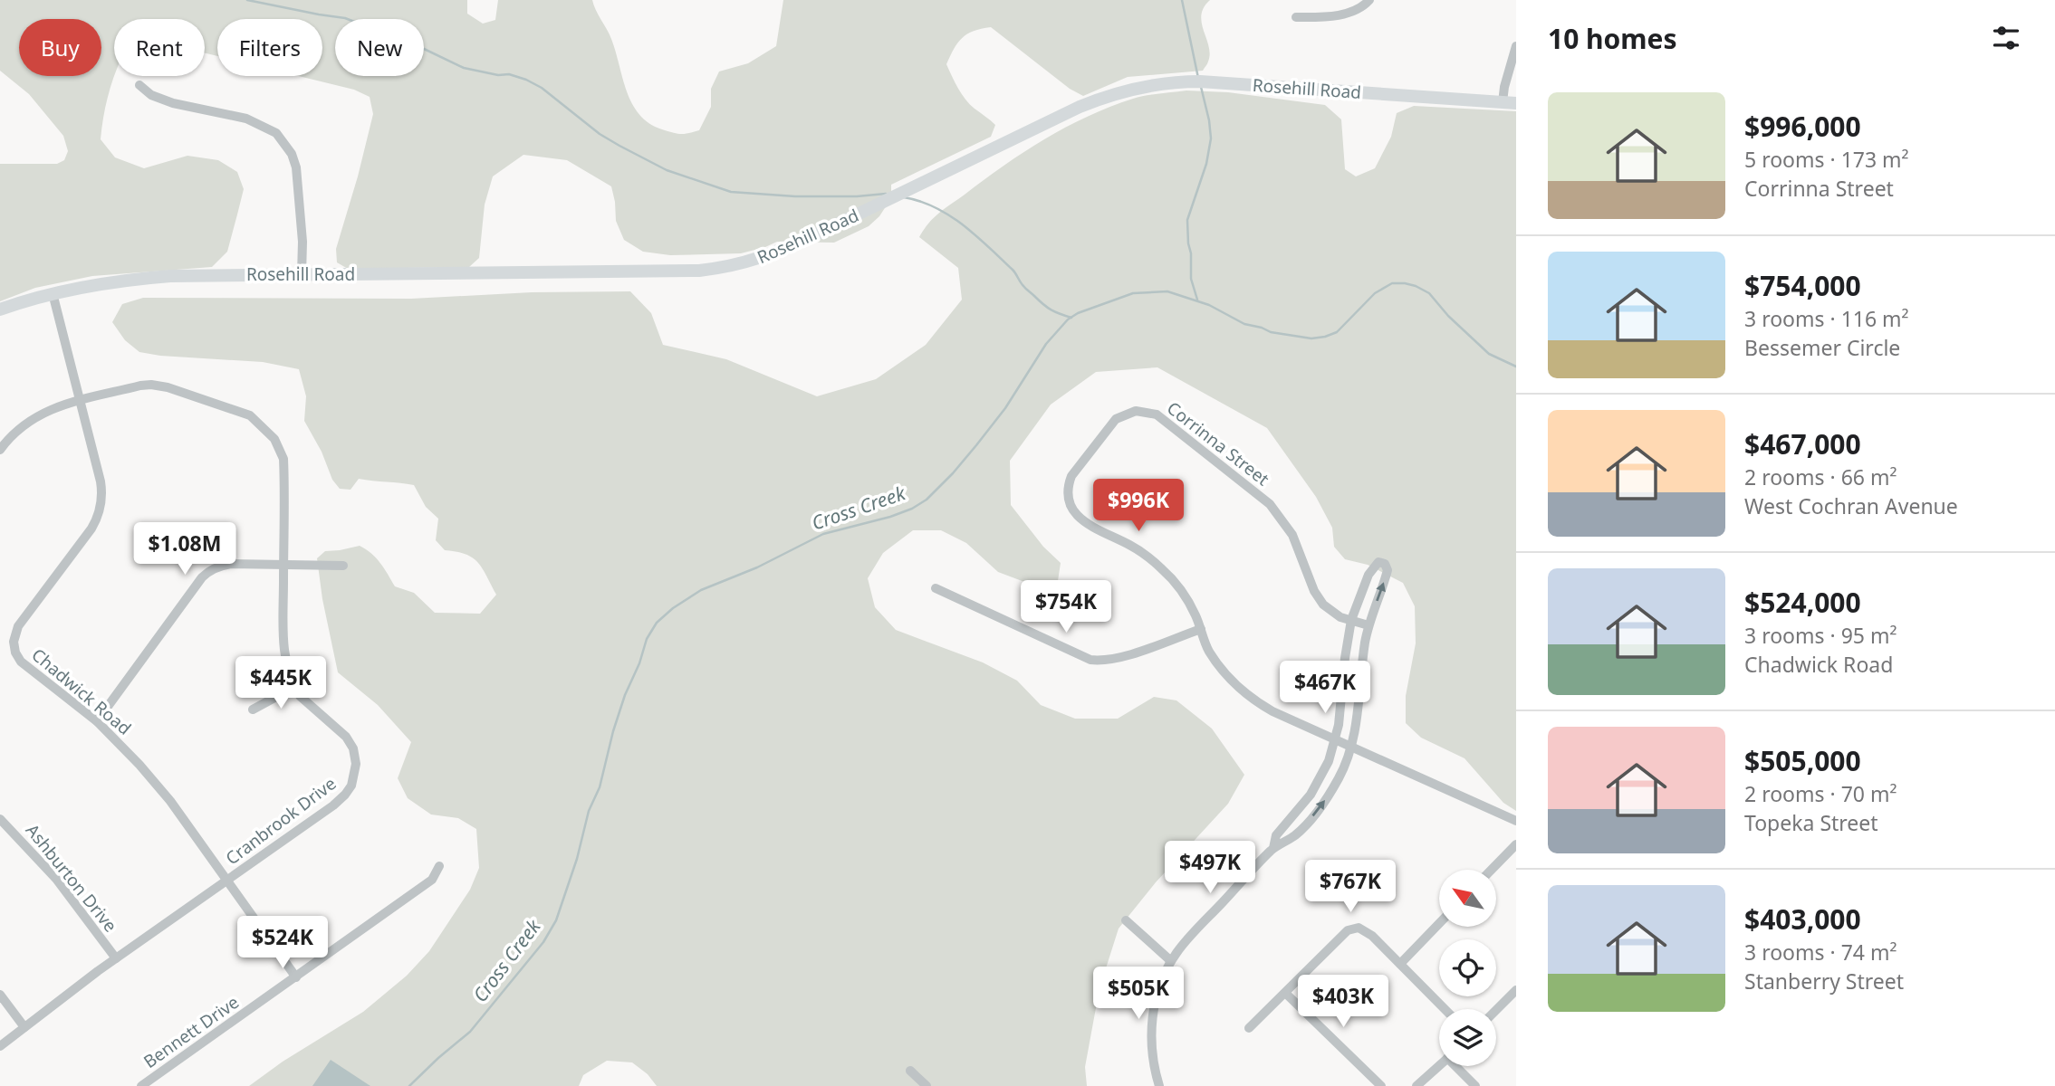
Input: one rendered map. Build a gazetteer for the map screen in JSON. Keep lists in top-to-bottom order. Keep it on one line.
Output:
{"streets":{"main road":["Rosehill Road"],"street":["Corrinna Street","Chadwick Road","Cranbrook Drive","Ashburton Drive","Bennett Drive"]},"crossings":[["Rosehill Road","Chadwick Road"],["Chadwick Road","Cranbrook Drive"],["Chadwick Road","Bennett Drive"],["Cranbrook Drive","Ashburton Drive"]],"water":["Cross Creek"],"north":"top left","page":{"heading":"10 homes","chip":["Buy","Rent","Filters","New"],"list":[{"name":"$996,000","note":"5 rooms · 173 m² · Corrinna Street"},{"name":"$754,000","note":"3 rooms · 116 m² · Bessemer Circle"},{"name":"$467,000","note":"2 rooms · 66 m² · West Cochran Avenue"},{"name":"$524,000","note":"3 rooms · 95 m² · Chadwick Road"},{"name":"$505,000","note":"2 rooms · 70 m² · Topeka Street"},{"name":"$403,000","note":"3 rooms · 74 m² · Stanberry Street"}],"price":["$996K","$1.08M","$754K","$445K","$467K","$497K","$767K","$524K","$505K","$403K"]}}
